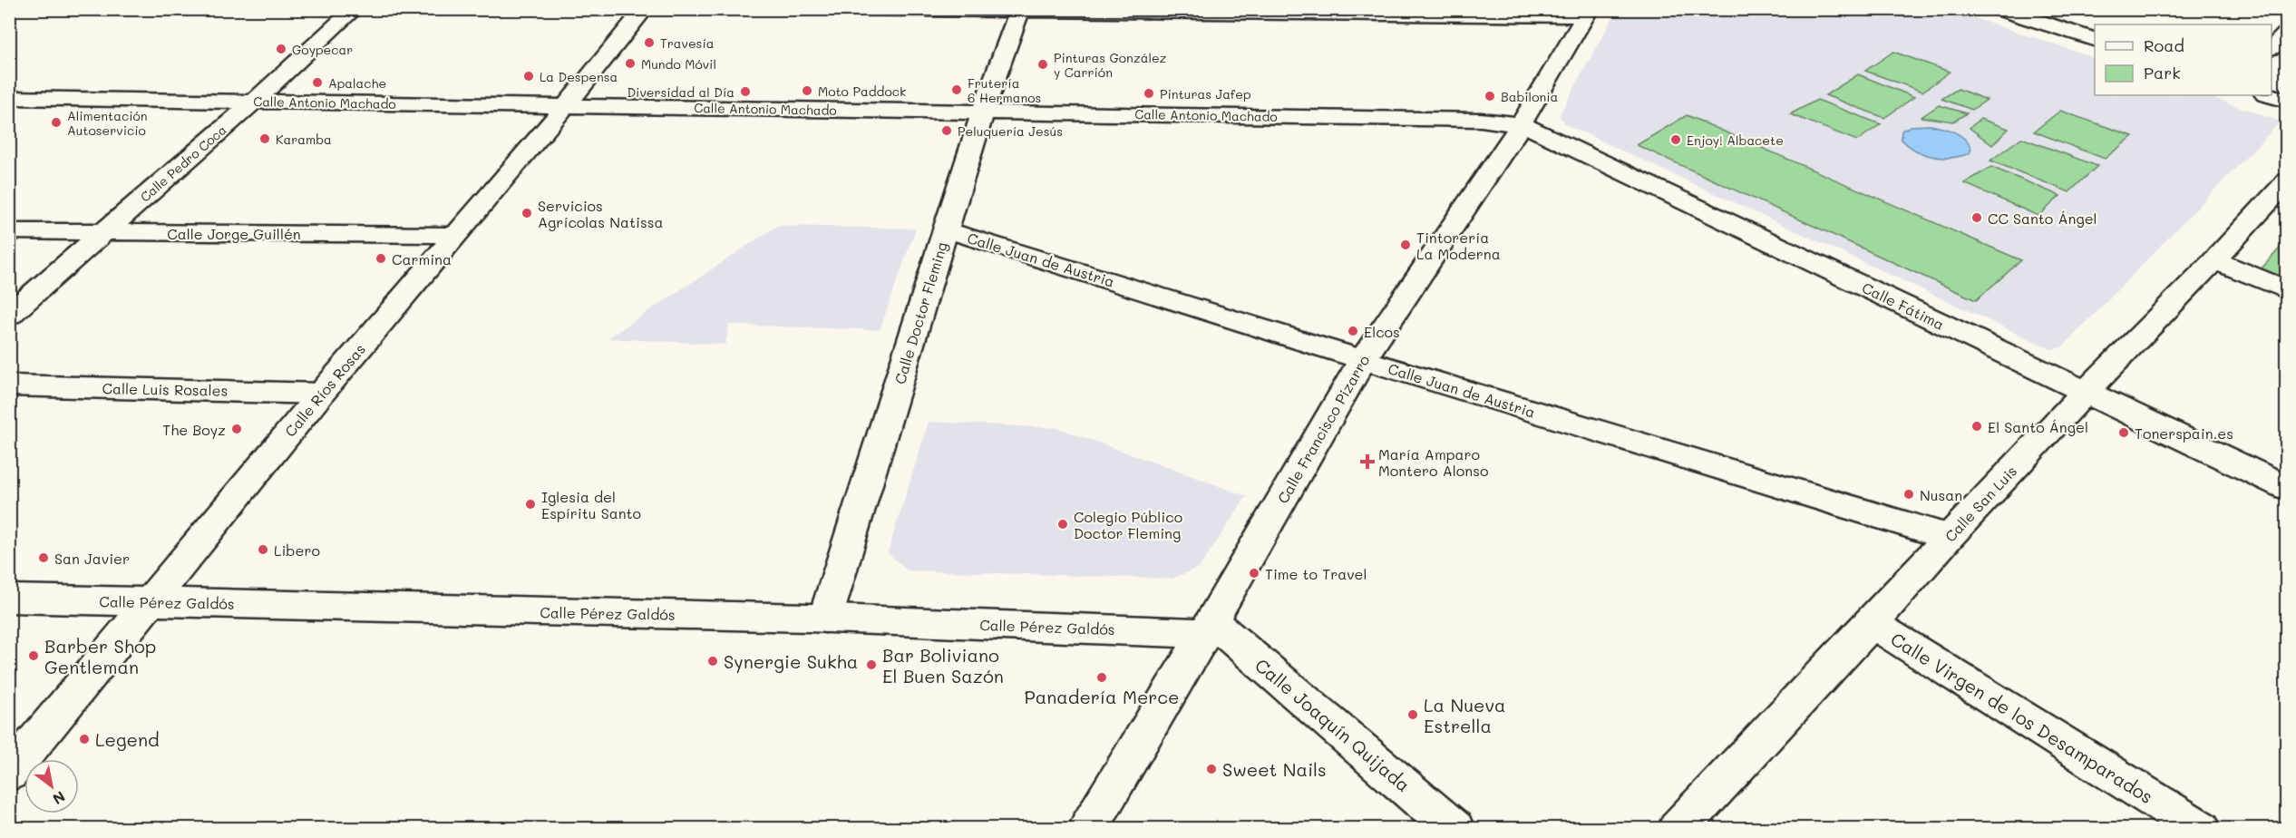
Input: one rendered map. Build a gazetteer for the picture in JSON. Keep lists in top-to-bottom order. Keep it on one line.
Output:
{"streets":{"street":["Calle Antonio Machado","Calle Pedro Coca","Calle Jorge Guillén","Calle Juan de Austria","Calle Fátima","Calle Doctor Fleming","Calle Luis Rosales","Calle Ríos Rosas","Calle Francisco Pizarro","Calle San Luis","Calle Pérez Galdós","Calle Virgen de los Desamparados","Calle Joaquín Quijada"]},"crossings":[["Calle Antonio Machado","Calle Pedro Coca"],["Calle Antonio Machado","Calle Fátima"],["Calle Antonio Machado","Calle Doctor Fleming"],["Calle Antonio Machado","Calle Ríos Rosas"],["Calle Antonio Machado","Calle Francisco Pizarro"],["Calle Pedro Coca","Calle Jorge Guillén"],["Calle Jorge Guillén","Calle Ríos Rosas"],["Calle Juan de Austria","Calle Doctor Fleming"],["Calle Juan de Austria","Calle Francisco Pizarro"],["Calle Juan de Austria","Calle San Luis"],["Calle Fátima","Calle Francisco Pizarro"],["Calle Fátima","Calle San Luis"],["Calle Doctor Fleming","Calle Pérez Galdós"],["Calle Luis Rosales","Calle Ríos Rosas"],["Calle Ríos Rosas","Calle Pérez Galdós"],["Calle Francisco Pizarro","Calle Pérez Galdós"],["Calle Francisco Pizarro","Calle Joaquín Quijada"],["Calle San Luis","Calle Virgen de los Desamparados"],["Calle Pérez Galdós","Calle Joaquín Quijada"]],"places":{"other":["Travesía","Goypecar","Mundo Móvil","Pinturas González y Carrión","La Despensa","Apalache","Frutería 6 Hermanos","Moto Paddock","Diversidad al Día","Pinturas Jafep","Babilonia","Alimentación Autoservicio","Peluquería Jesús","Karamba","Enjoy! Albacete","Servicios Agrícolas Natissa","CC Santo Ángel","Tintorería La Moderna","Carmina","Elcos","El Santo Ángel","The Boyz","Tonerspain.es","Nusan","Iglesia del Espíritu Santo","Colegio Público Doctor Fleming","Libero","San Javier","Time to Travel","Barber Shop Gentleman","Synergie Sukha","Bar Boliviano El Buen Sazón","Panadería Merce","La Nueva Estrella","Legend","Sweet Nails"],"health":["María Amparo Montero Alonso"]},"legend":["Road","Park"],"north":"bottom right"}
